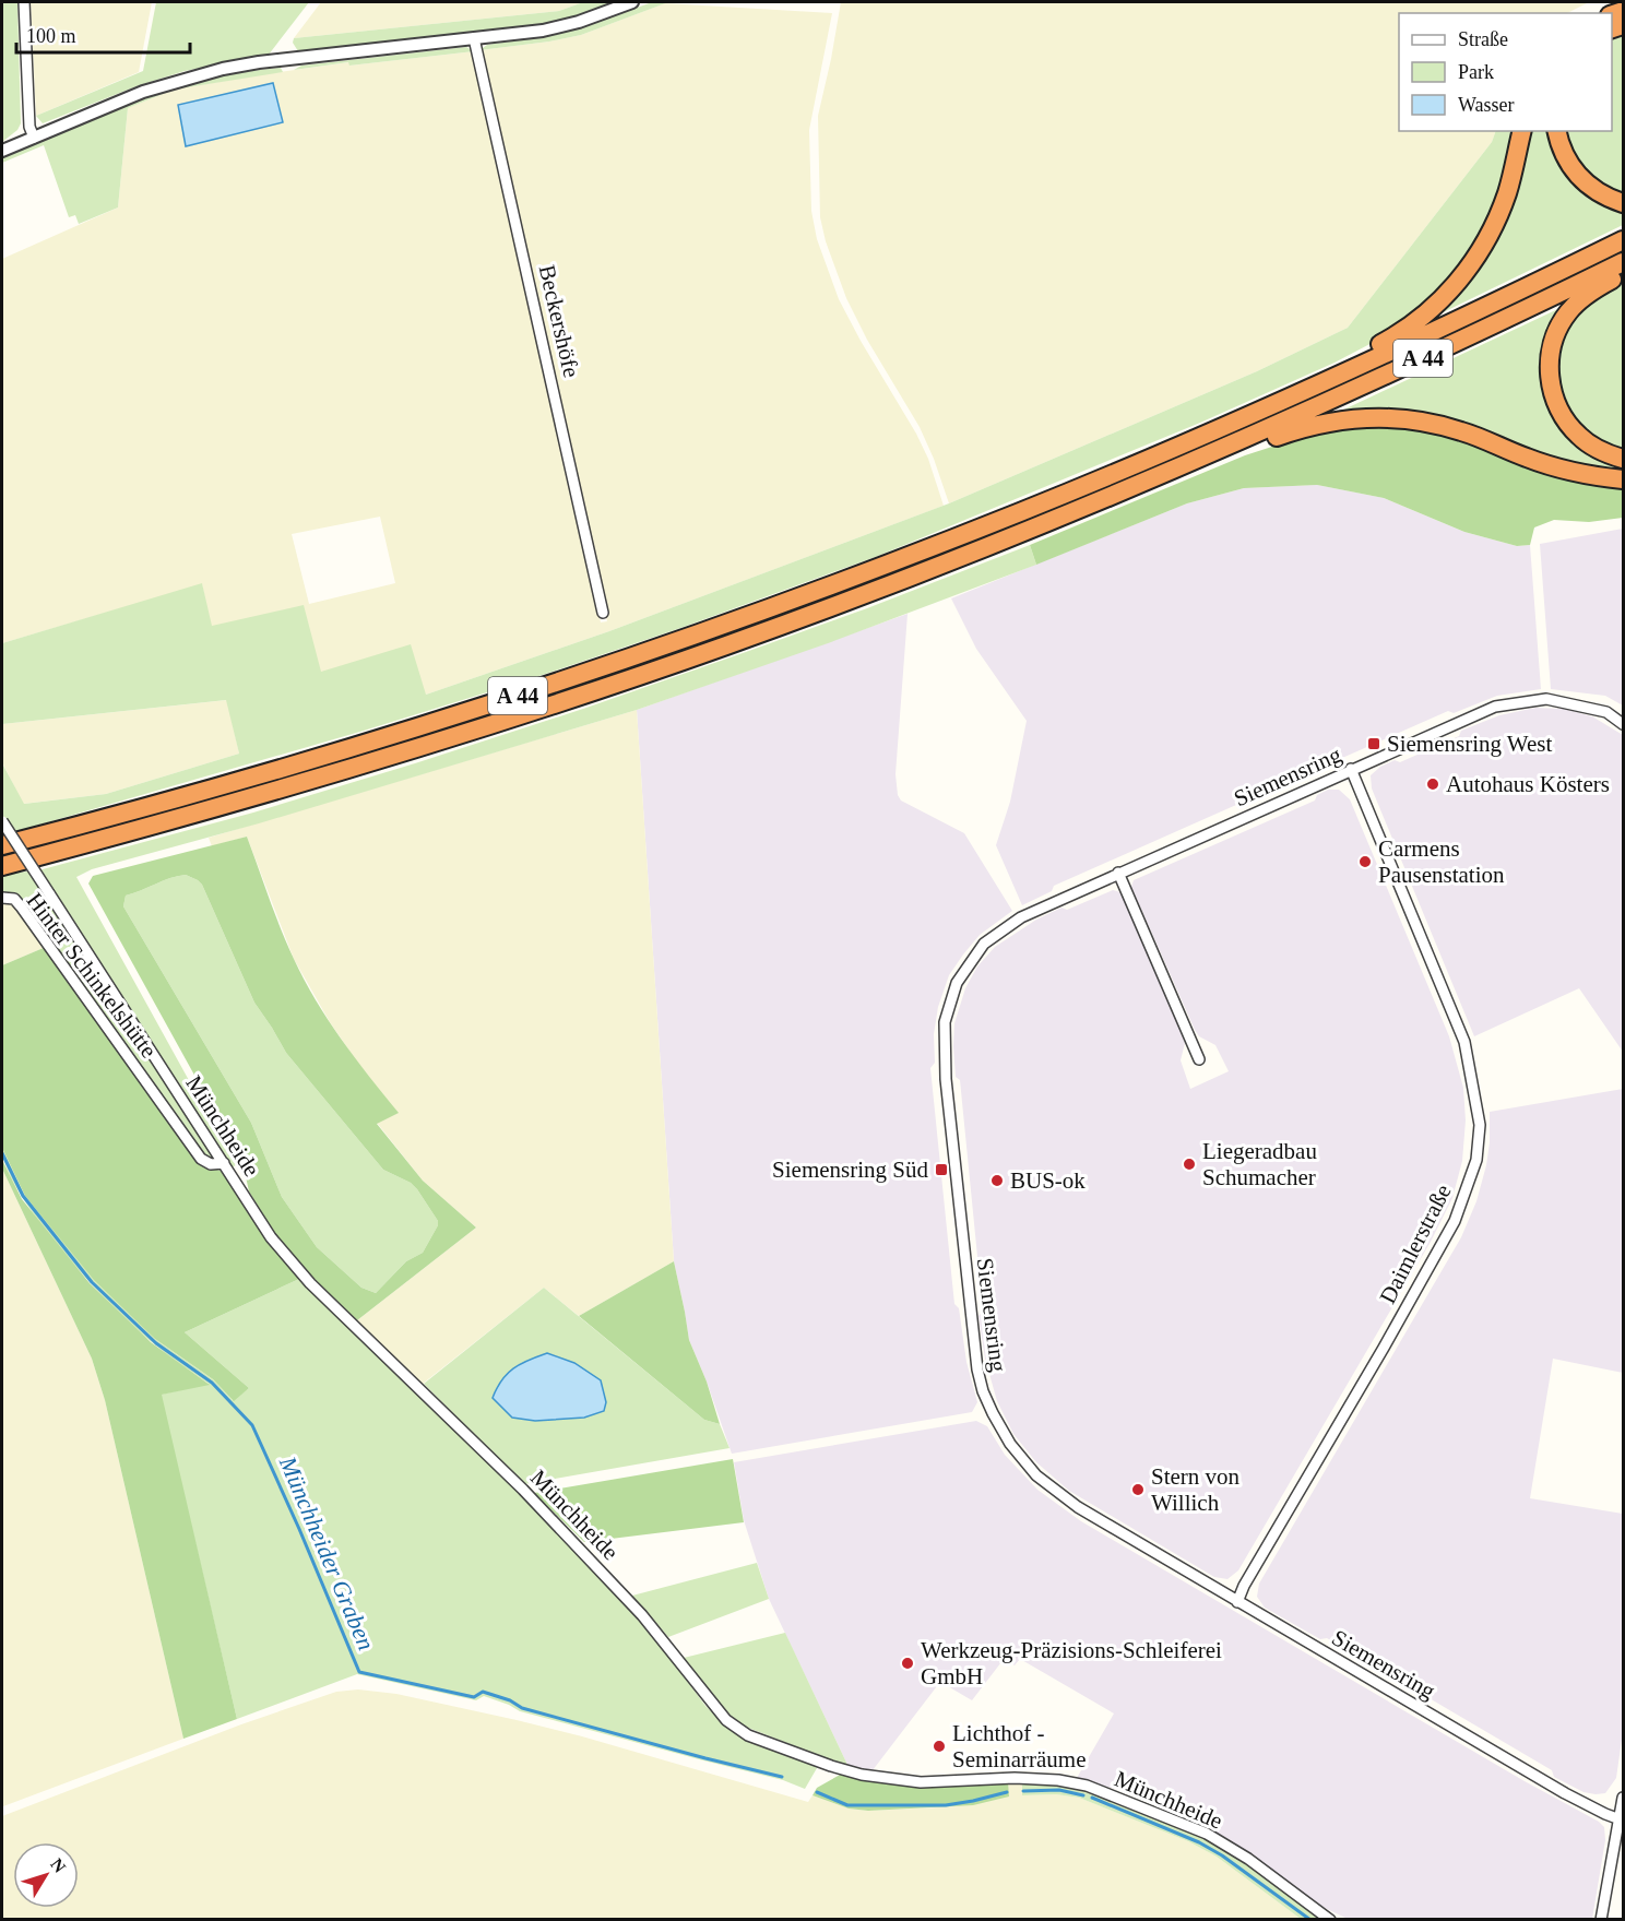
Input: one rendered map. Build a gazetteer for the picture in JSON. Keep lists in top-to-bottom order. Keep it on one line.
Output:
{"streets":{"highway":["A 44"],"street":["Beckershöfe","Siemensring","Hinter Schinkelshütte","Münchheide","Daimlerstraße"]},"crossings":[["Siemensring","Daimlerstraße"],["Hinter Schinkelshütte","Münchheide"]],"water":["Münchheider Graben"],"places":{"transit":["Siemensring West","Siemensring Süd"],"other":["Autohaus Kösters","Carmens Pausenstation","Liegeradbau Schumacher","BUS-ok","Stern von Willich","Werkzeug-Präzisions-Schleiferei GmbH","Lichthof - Seminarräume"]},"legend":["Straße","Park","Wasser"],"scale_bar":"100 m","north":"top right"}
